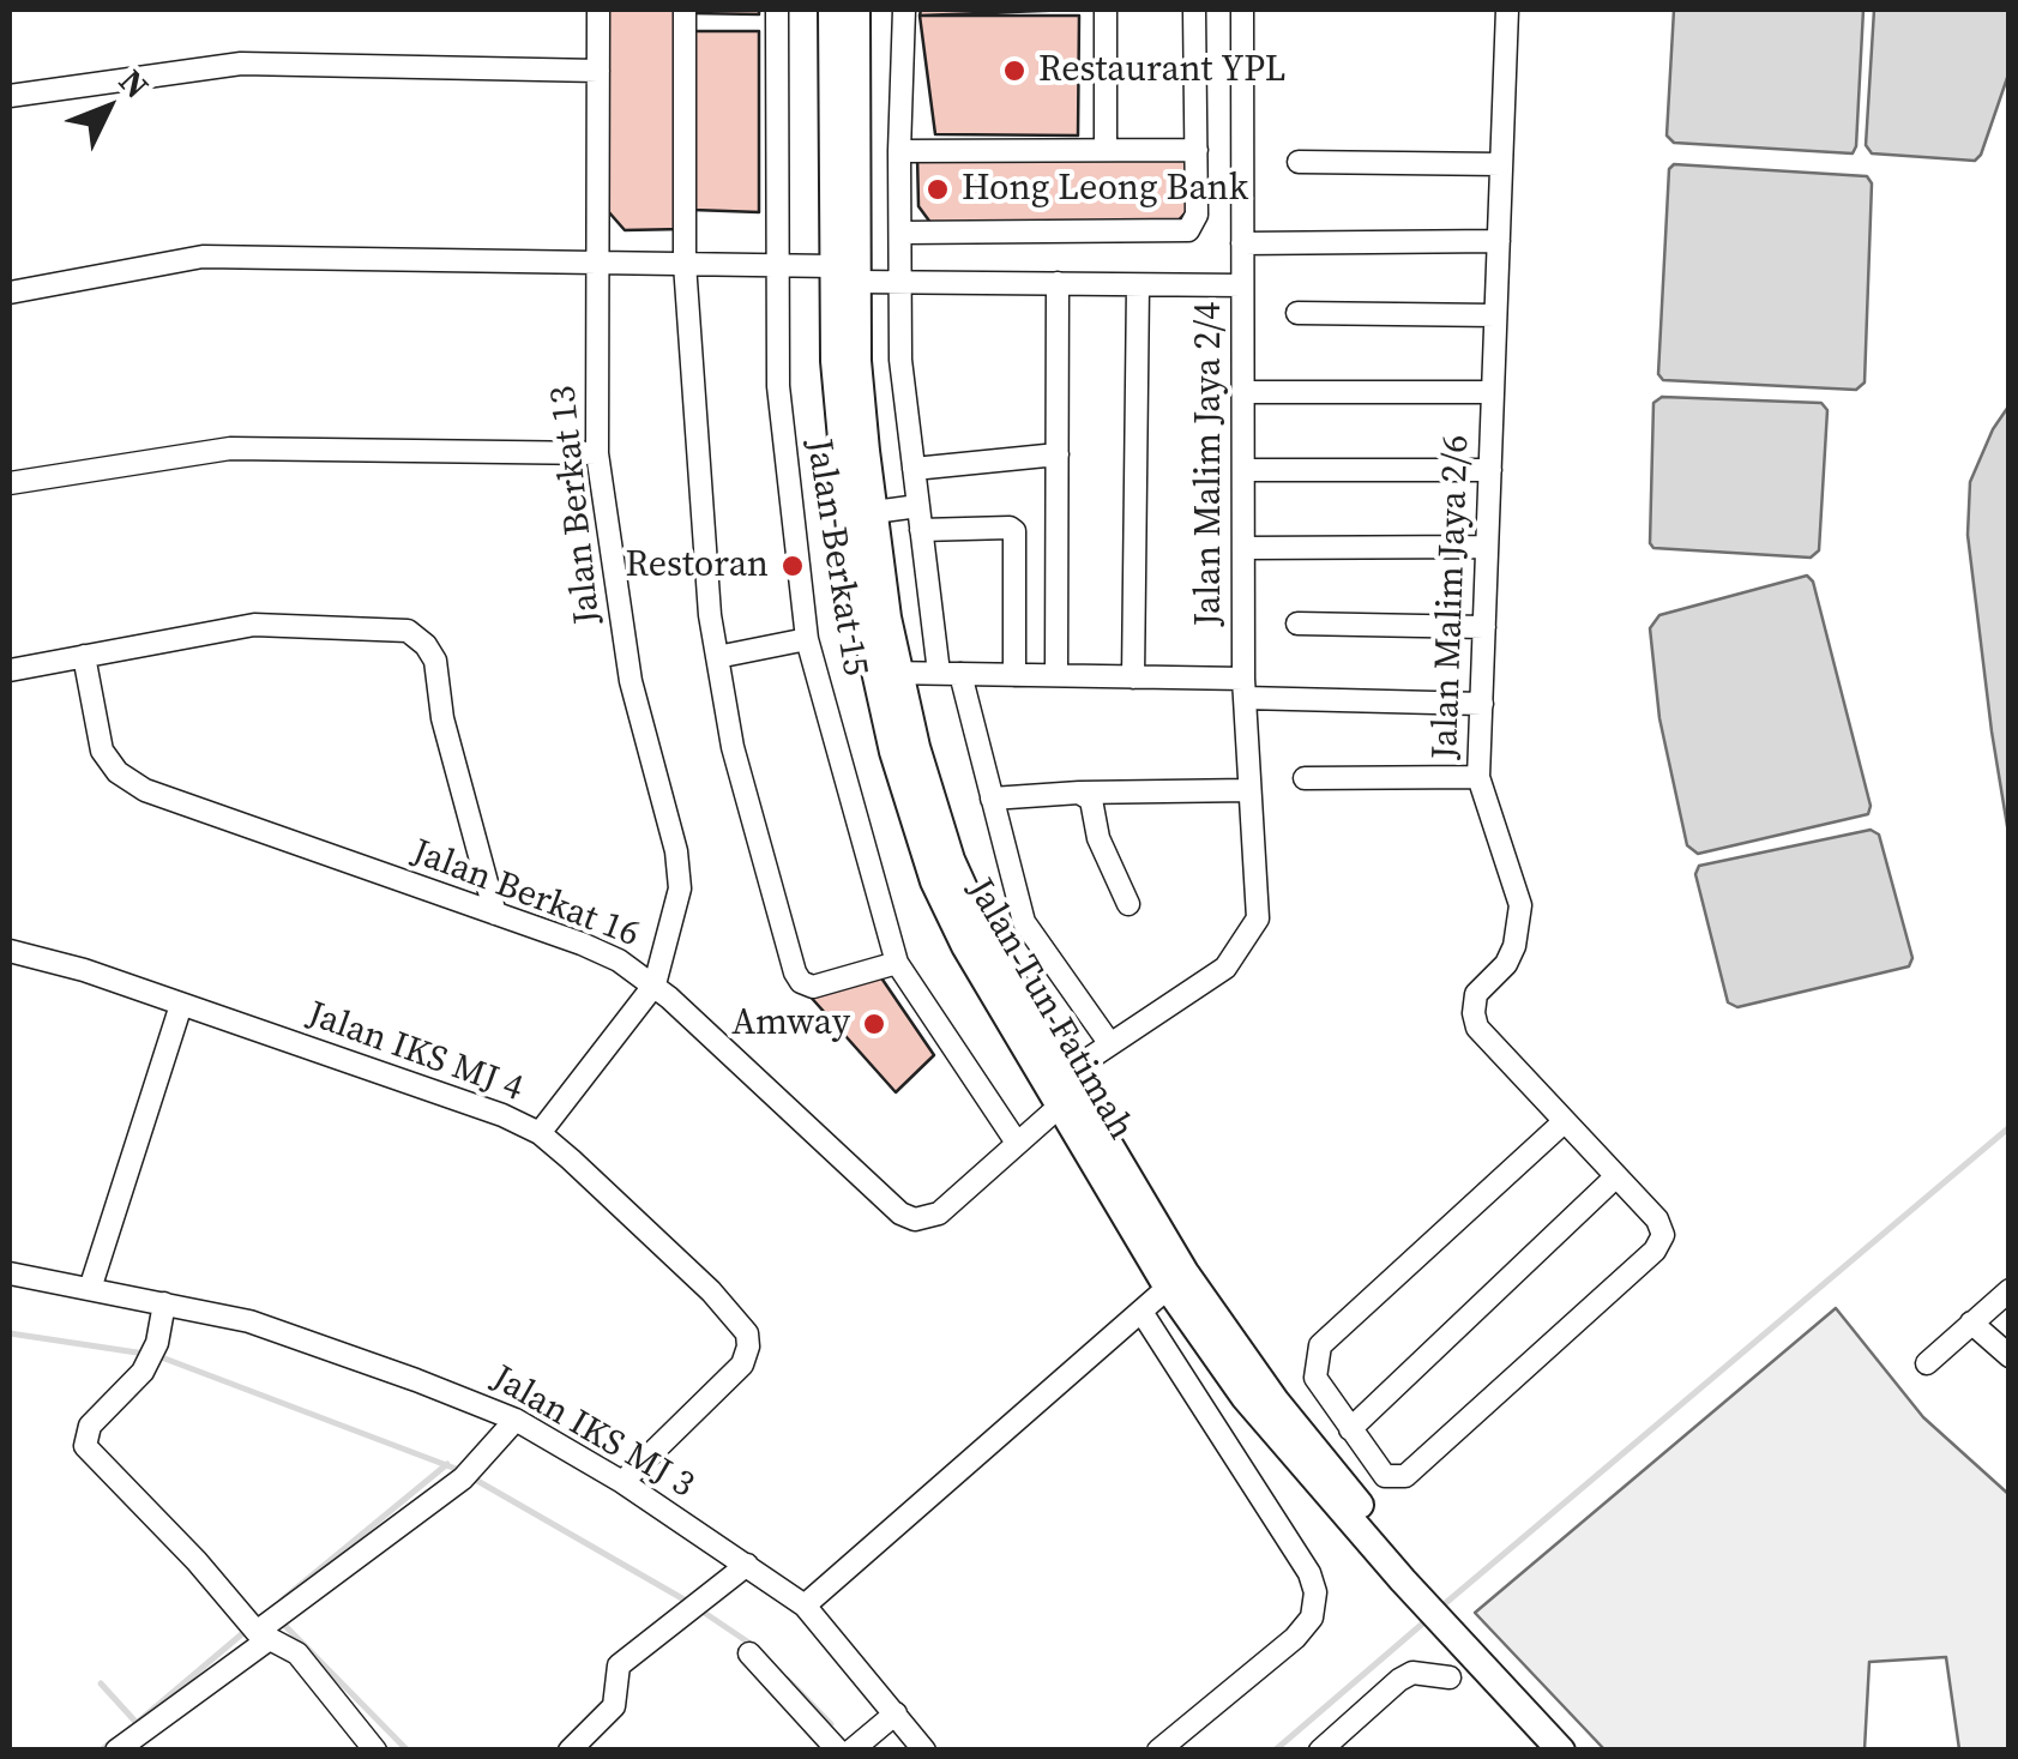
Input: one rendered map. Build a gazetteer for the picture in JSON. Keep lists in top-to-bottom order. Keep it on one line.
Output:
{"streets":{"main road":["Jalan Tun Fatimah"],"street":["Jalan Malim Jaya 2/4","Jalan Berkat 13","Jalan Berkat 15","Jalan Malim Jaya 2/6","Jalan Berkat 16","Jalan IKS MJ 4","Jalan IKS MJ 3"]},"crossings":[["Jalan Malim Jaya 2/4","Jalan Berkat 16"],["Jalan Berkat 13","Jalan Berkat 16"],["Jalan Berkat 15","Jalan Berkat 16"],["Jalan Berkat 16","Jalan Tun Fatimah"],["Jalan IKS MJ 4","Jalan IKS MJ 3"]],"places":["Restaurant YPL","Hong Leong Bank","Restoran","Amway"],"north":"top right"}
